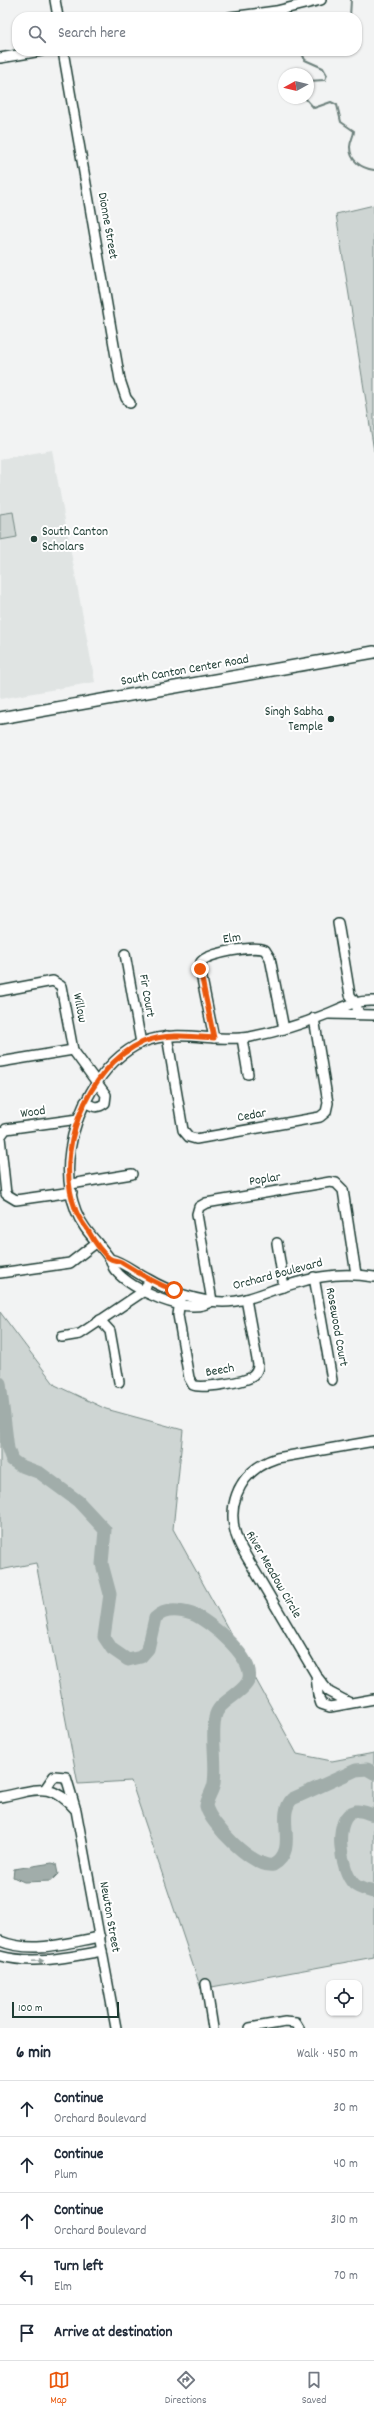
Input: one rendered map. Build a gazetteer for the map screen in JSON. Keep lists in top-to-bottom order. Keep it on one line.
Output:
{"streets":{"main road":["South Canton Center Road"],"street":["Dionne Street","Elm","Fir Court","Willow","Wood","Cedar","Poplar","Orchard Boulevard","Rosewood Court","Beech","River Meadow Circle","Newton Street"]},"crossings":[["Elm","Orchard Boulevard"],["Fir Court","Orchard Boulevard"],["Willow","Orchard Boulevard"],["Wood","Orchard Boulevard"],["Cedar","Orchard Boulevard"],["Poplar","Orchard Boulevard"],["Orchard Boulevard","Rosewood Court"],["Orchard Boulevard","Beech"]],"places":["South Canton Scholars","Singh Sabha Temple"],"scale_bar":"100 m","north":"left","page":{"search":"Search here","scale":"100 m","heading":["6 min","Walk · 450 m"],"list":[["Continue","Orchard Boulevard","30 m"],["Continue","Plum","40 m"],["Continue","Orchard Boulevard","310 m"],["Turn left","Elm","70 m"],"Arrive at destination"],"nav":["Map","Directions","Saved"]}}
